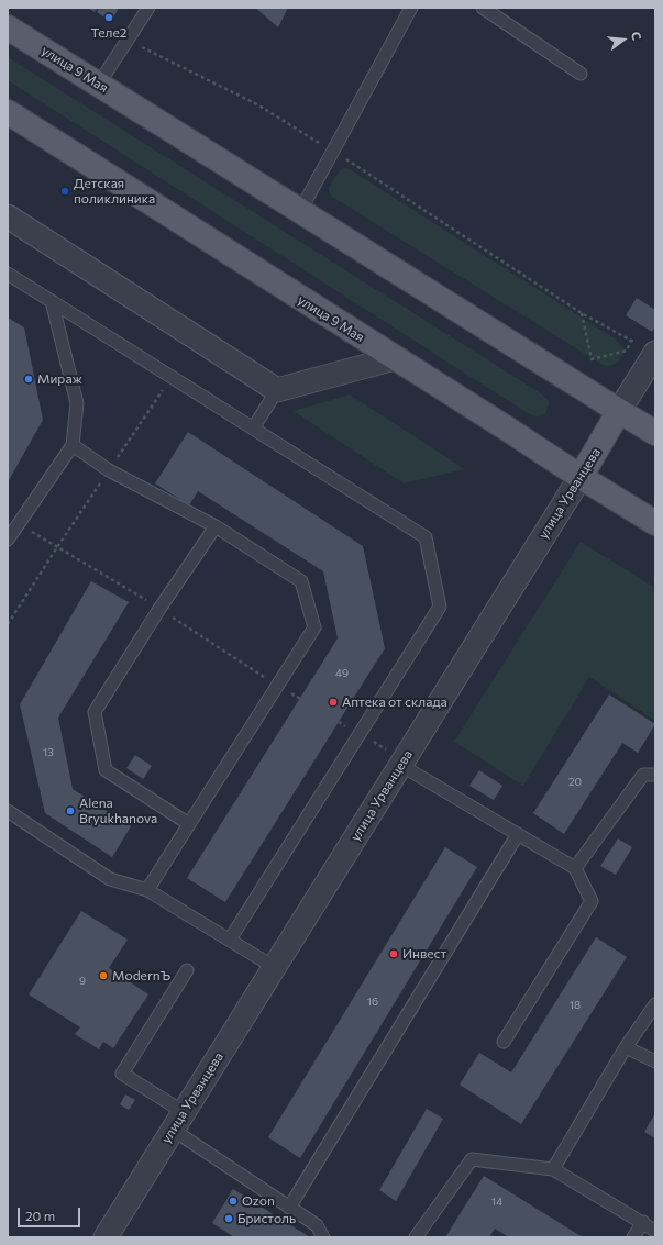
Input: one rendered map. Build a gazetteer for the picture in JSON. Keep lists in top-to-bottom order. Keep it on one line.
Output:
{"streets":{"main road":["улица 9 Мая","улица Урванцева"]},"crossings":[["улица 9 Мая","улица Урванцева"]],"places":["Теле2","Детская поликлиника","Мираж","Аптека от склада","Alena Bryukhanova","Инвест","ModernЪ","Ozon","Бристоль"],"house_numbers":["49","13","20","9","16","18","14"],"scale_bar":"20 m","north":"right"}
